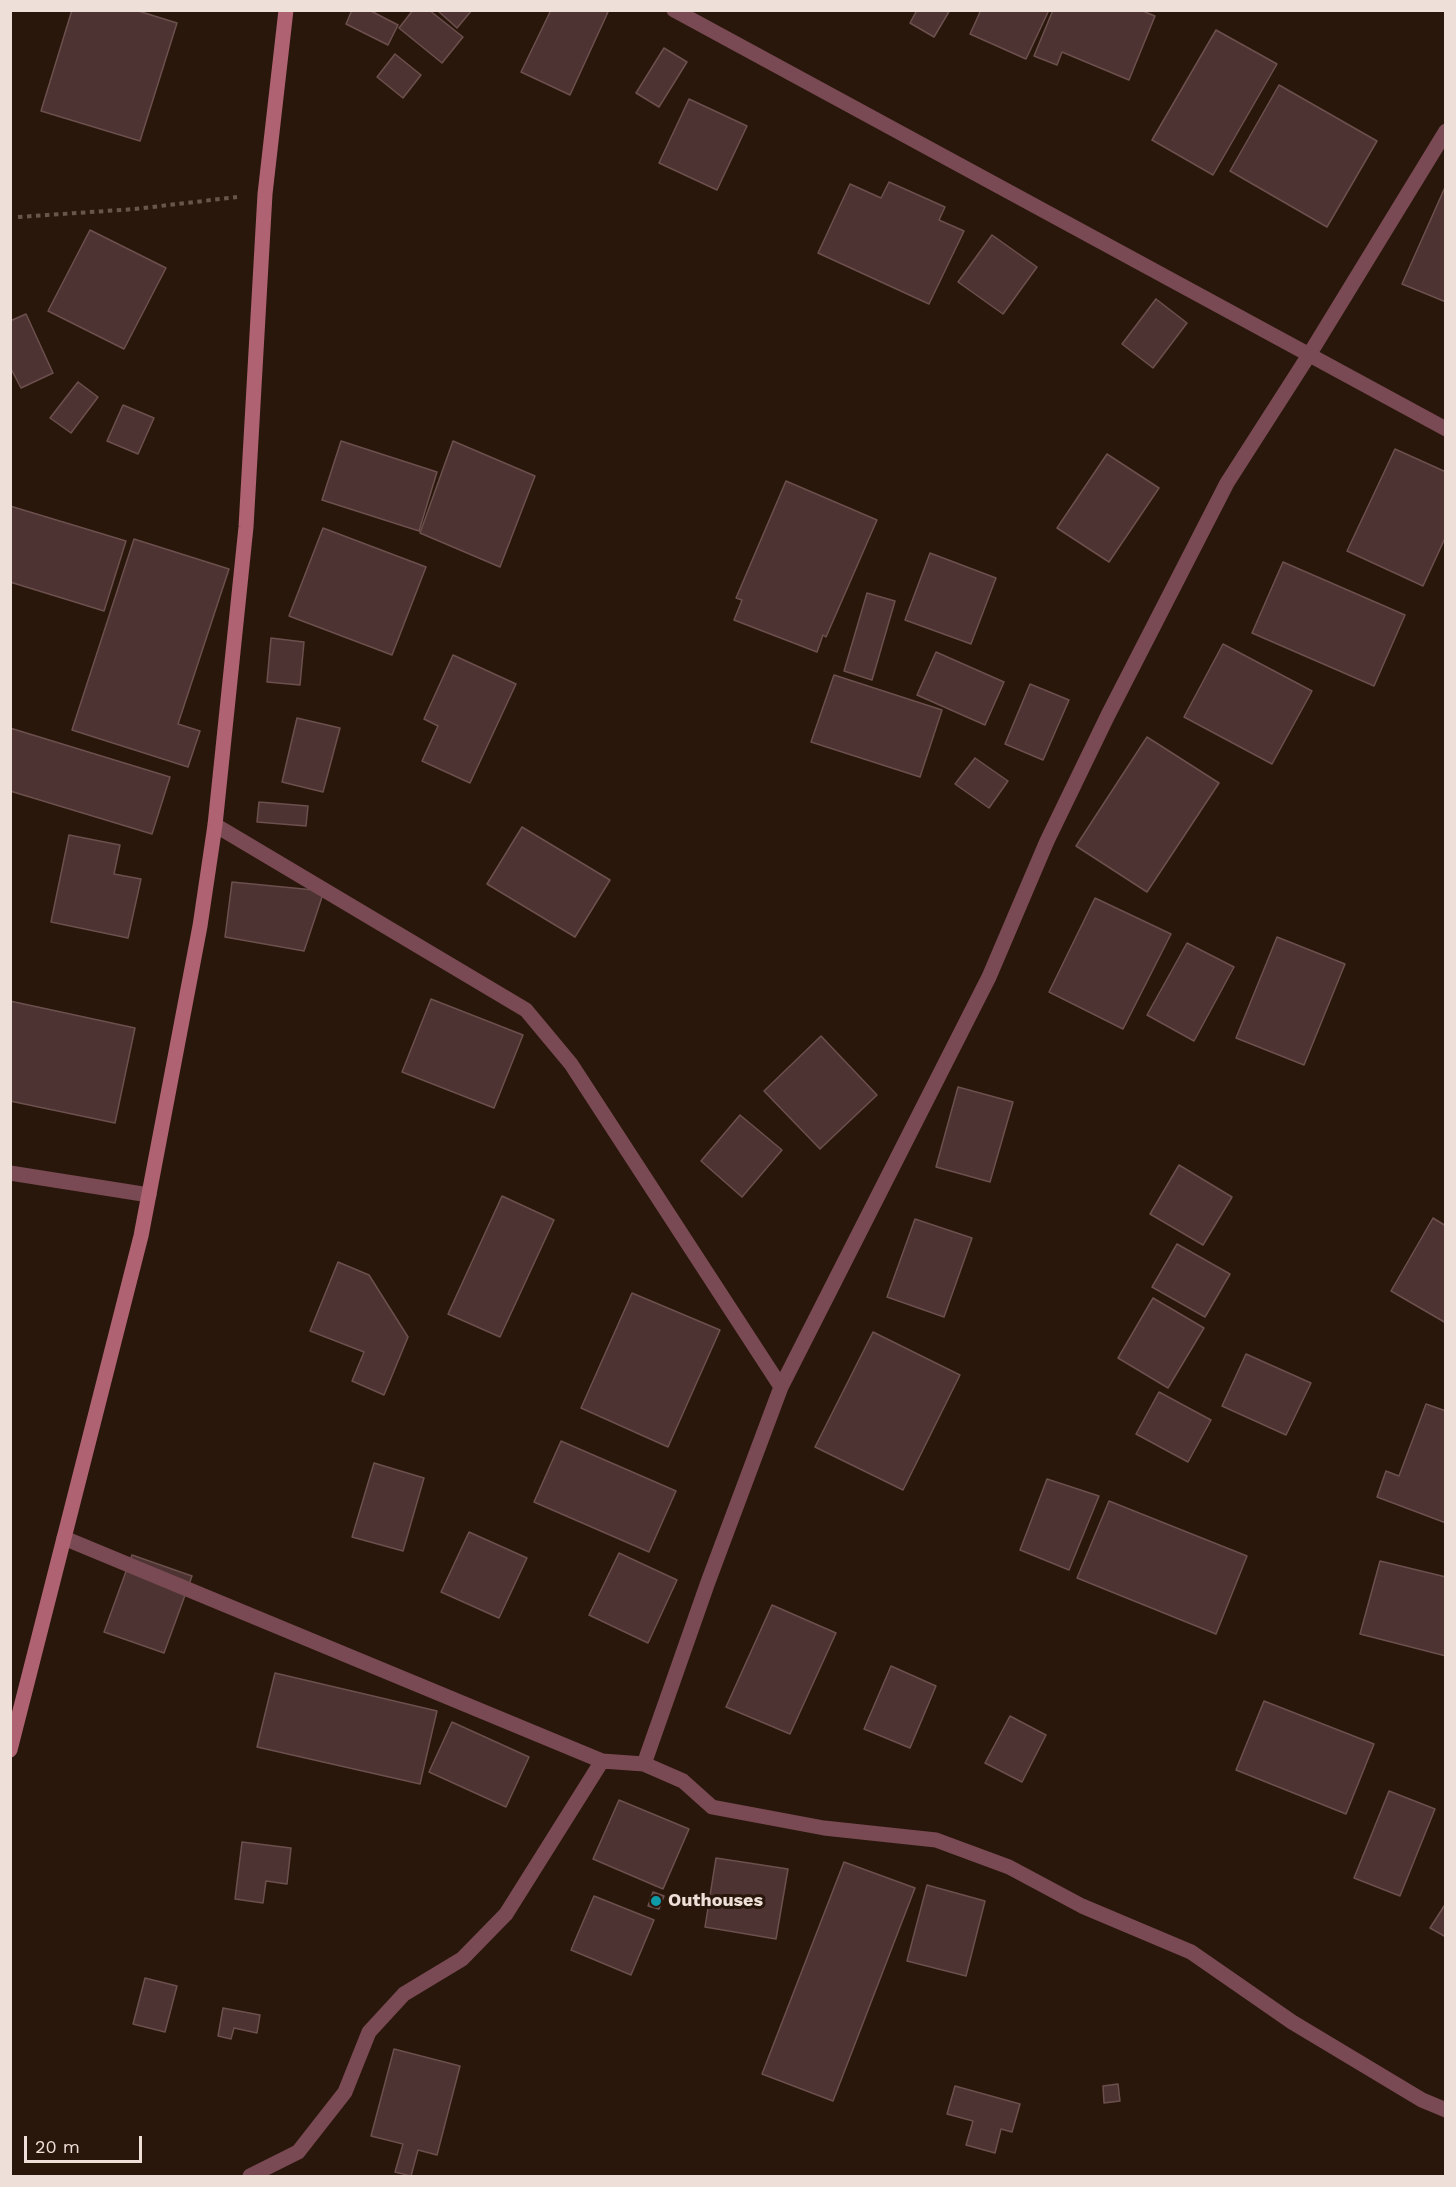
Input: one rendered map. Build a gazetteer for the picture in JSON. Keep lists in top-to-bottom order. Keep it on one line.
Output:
{"places":["Outhouses"],"scale_bar":"20 m"}
